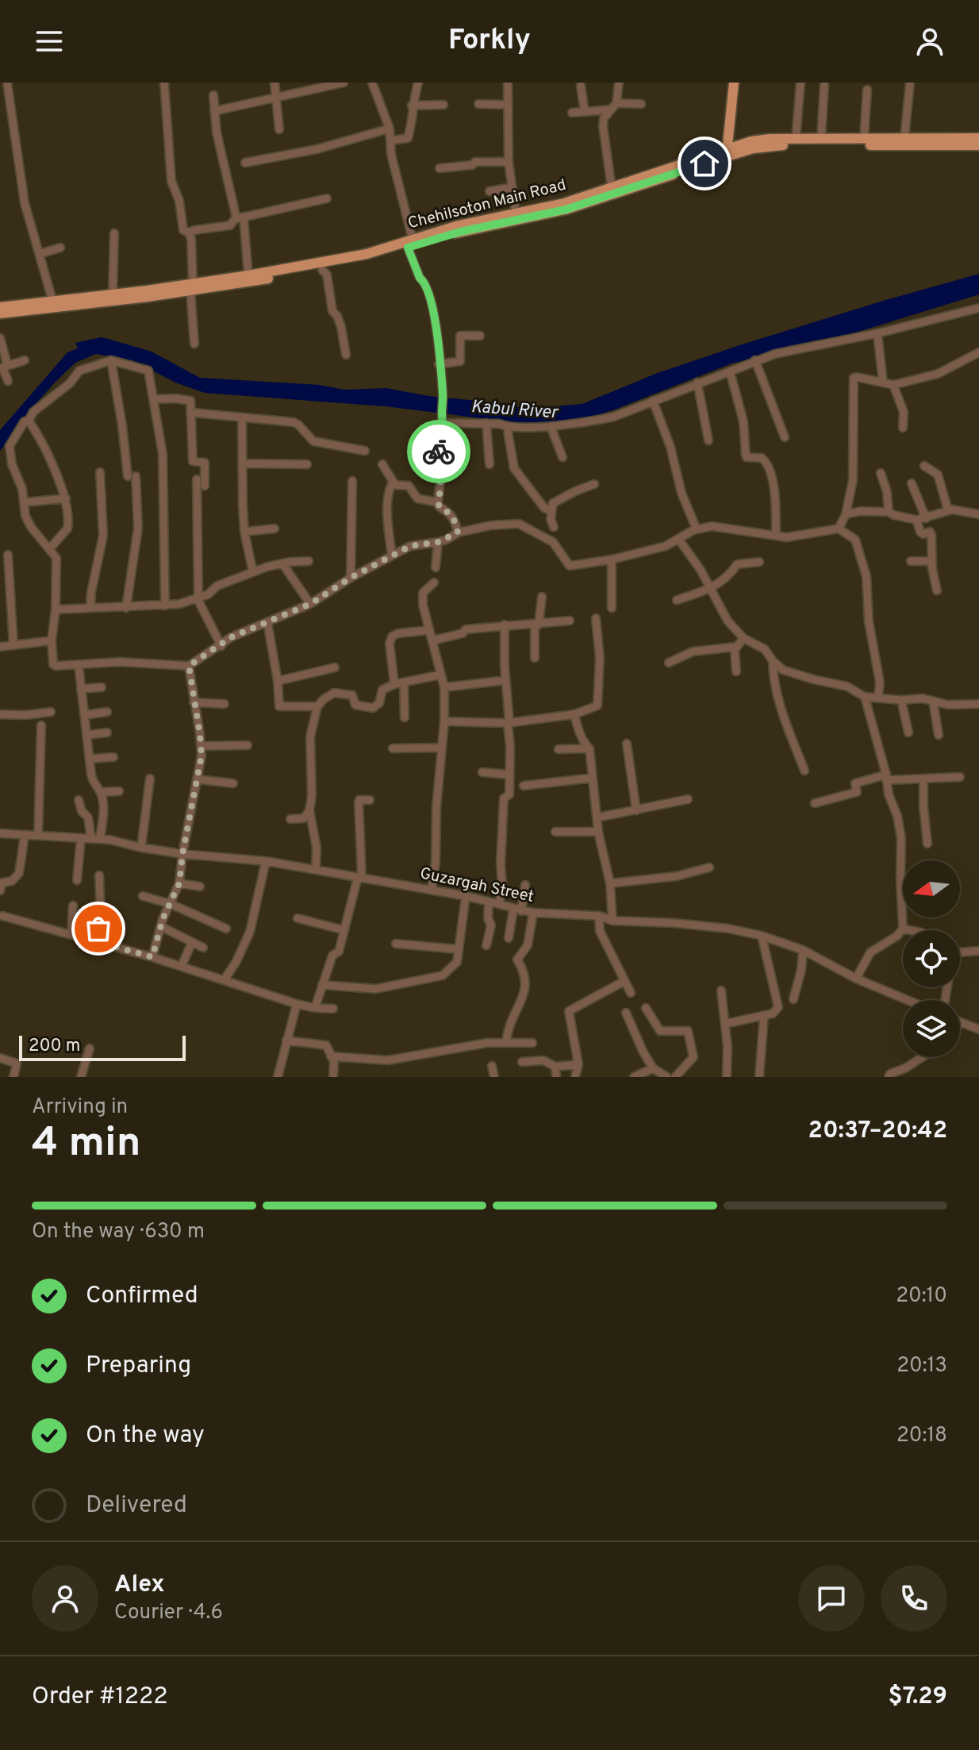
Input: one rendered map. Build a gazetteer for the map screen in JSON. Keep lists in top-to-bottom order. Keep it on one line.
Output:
{"streets":{"main road":["Chehilsoton Main Road"],"street":["Guzargah Street"]},"water":["Kabul River"],"scale_bar":"200 m","north":"left","page":{"header":"Forkly","scale":"200 m","heading":["4 min","Arriving in","20:37–20:42"],"panel":["Alex","Courier · 4.6","Order #1222","$7.29"],"bar":"On the way · 630 m","list":[["Confirmed","20:10"],["Preparing","20:13"],["On the way","20:18"],"Delivered"]}}
